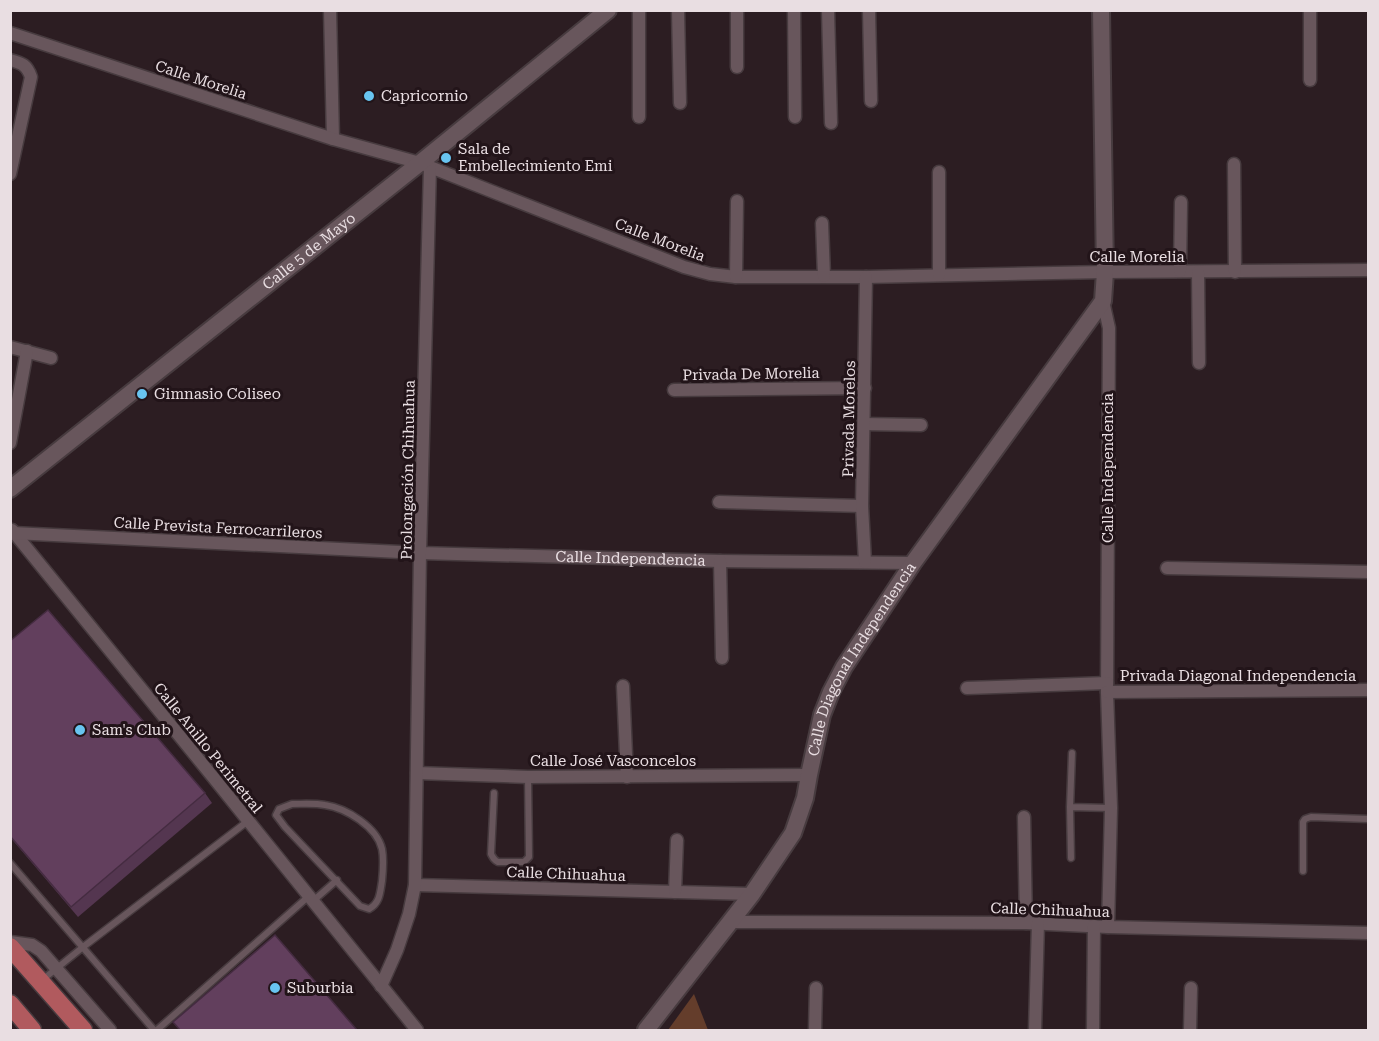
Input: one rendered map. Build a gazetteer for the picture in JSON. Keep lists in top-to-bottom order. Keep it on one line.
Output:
{"streets":{"main road":["Calle 5 de Mayo","Calle Independencia","Calle Diagonal Independencia"],"street":["Calle Morelia","Privada De Morelia","Privada Morelos","Prolongación Chihuahua","Calle Prevista Ferrocarrileros","Privada Diagonal Independencia","Calle Anillo Perimetral","Calle José Vasconcelos","Calle Chihuahua"]},"crossings":[["Calle Morelia","Calle 5 de Mayo"],["Calle Morelia","Privada Morelos"],["Calle Morelia","Calle Independencia"],["Calle Morelia","Prolongación Chihuahua"],["Calle 5 de Mayo","Prolongación Chihuahua"],["Privada De Morelia","Privada Morelos"],["Privada Morelos","Calle Independencia"],["Calle Independencia","Prolongación Chihuahua"],["Calle Independencia","Calle Prevista Ferrocarrileros"],["Calle Independencia","Calle Diagonal Independencia"],["Calle Independencia","Privada Diagonal Independencia"],["Calle Independencia","Calle Chihuahua"],["Prolongación Chihuahua","Calle Prevista Ferrocarrileros"],["Prolongación Chihuahua","Calle José Vasconcelos"],["Calle Prevista Ferrocarrileros","Calle Anillo Perimetral"],["Calle Diagonal Independencia","Calle José Vasconcelos"],["Calle Diagonal Independencia","Calle Chihuahua"]],"places":["Capricornio","Sala de Embellecimiento Emi","Gimnasio Coliseo","Sam's Club","Suburbia"]}
